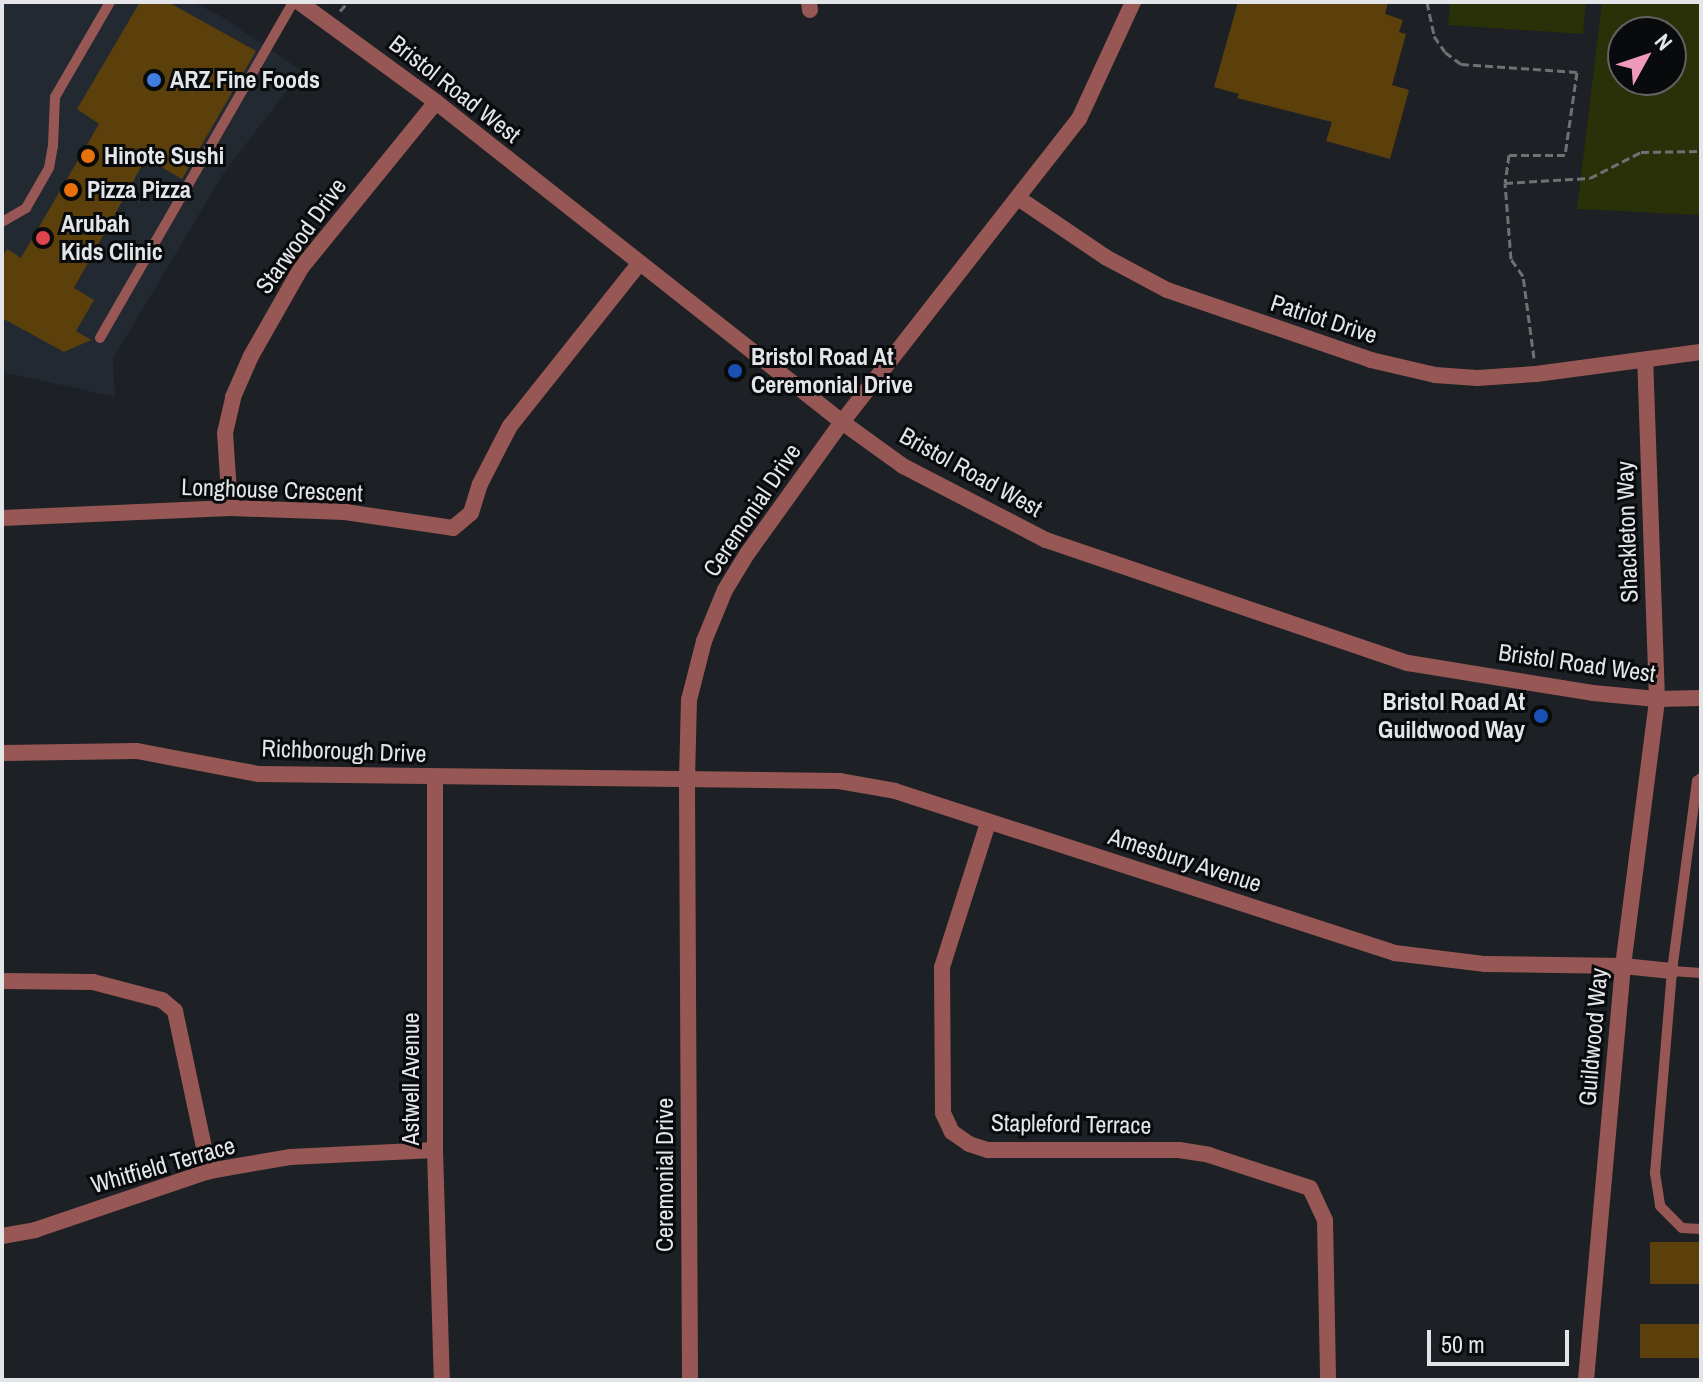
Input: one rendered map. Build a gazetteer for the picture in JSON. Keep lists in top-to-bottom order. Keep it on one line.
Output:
{"streets":{"street":["Bristol Road West","Starwood Drive","Patriot Drive","Longhouse Crescent","Ceremonial Drive","Shackleton Way","Richborough Drive","Amesbury Avenue","Guildwood Way","Astwell Avenue","Stapleford Terrace","Whitfield Terrace"]},"crossings":[["Bristol Road West","Starwood Drive"],["Bristol Road West","Longhouse Crescent"],["Bristol Road West","Ceremonial Drive"],["Bristol Road West","Shackleton Way"],["Bristol Road West","Guildwood Way"],["Starwood Drive","Longhouse Crescent"],["Patriot Drive","Ceremonial Drive"],["Patriot Drive","Shackleton Way"],["Ceremonial Drive","Richborough Drive"],["Ceremonial Drive","Amesbury Avenue"],["Shackleton Way","Guildwood Way"],["Richborough Drive","Amesbury Avenue"],["Richborough Drive","Astwell Avenue"],["Amesbury Avenue","Guildwood Way"],["Amesbury Avenue","Stapleford Terrace"],["Astwell Avenue","Whitfield Terrace"]],"places":["ARZ Fine Foods","Hinote Sushi","Pizza Pizza","Arubah Kids Clinic","Bristol Road At Ceremonial Drive","Bristol Road At Guildwood Way"],"scale_bar":"50 m","north":"top right"}
